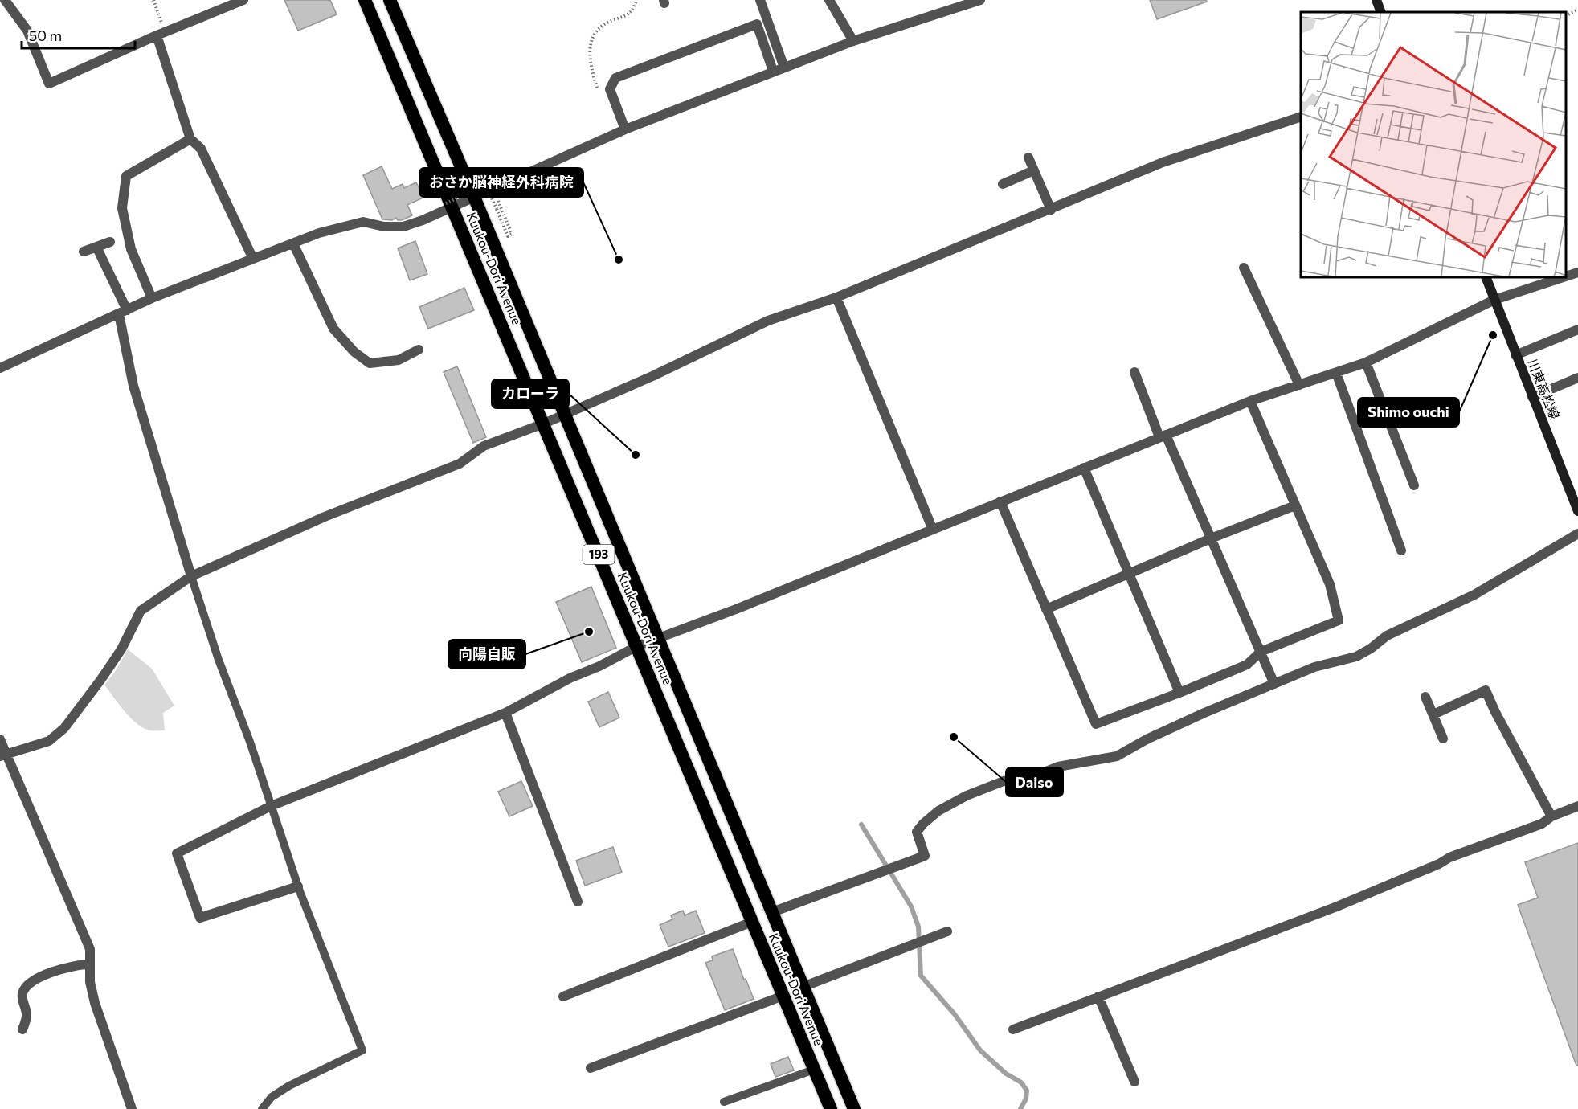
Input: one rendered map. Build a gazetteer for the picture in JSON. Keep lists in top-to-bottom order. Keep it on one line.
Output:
{"streets":{"highway":["Kuukou-Dori Avenue","193"],"main road":["川東高松線"]},"places":["おさか脳神経外科病院","Shimo ouchi","カローラ","向陽自販","Daiso"],"scale_bar":"50 m"}
